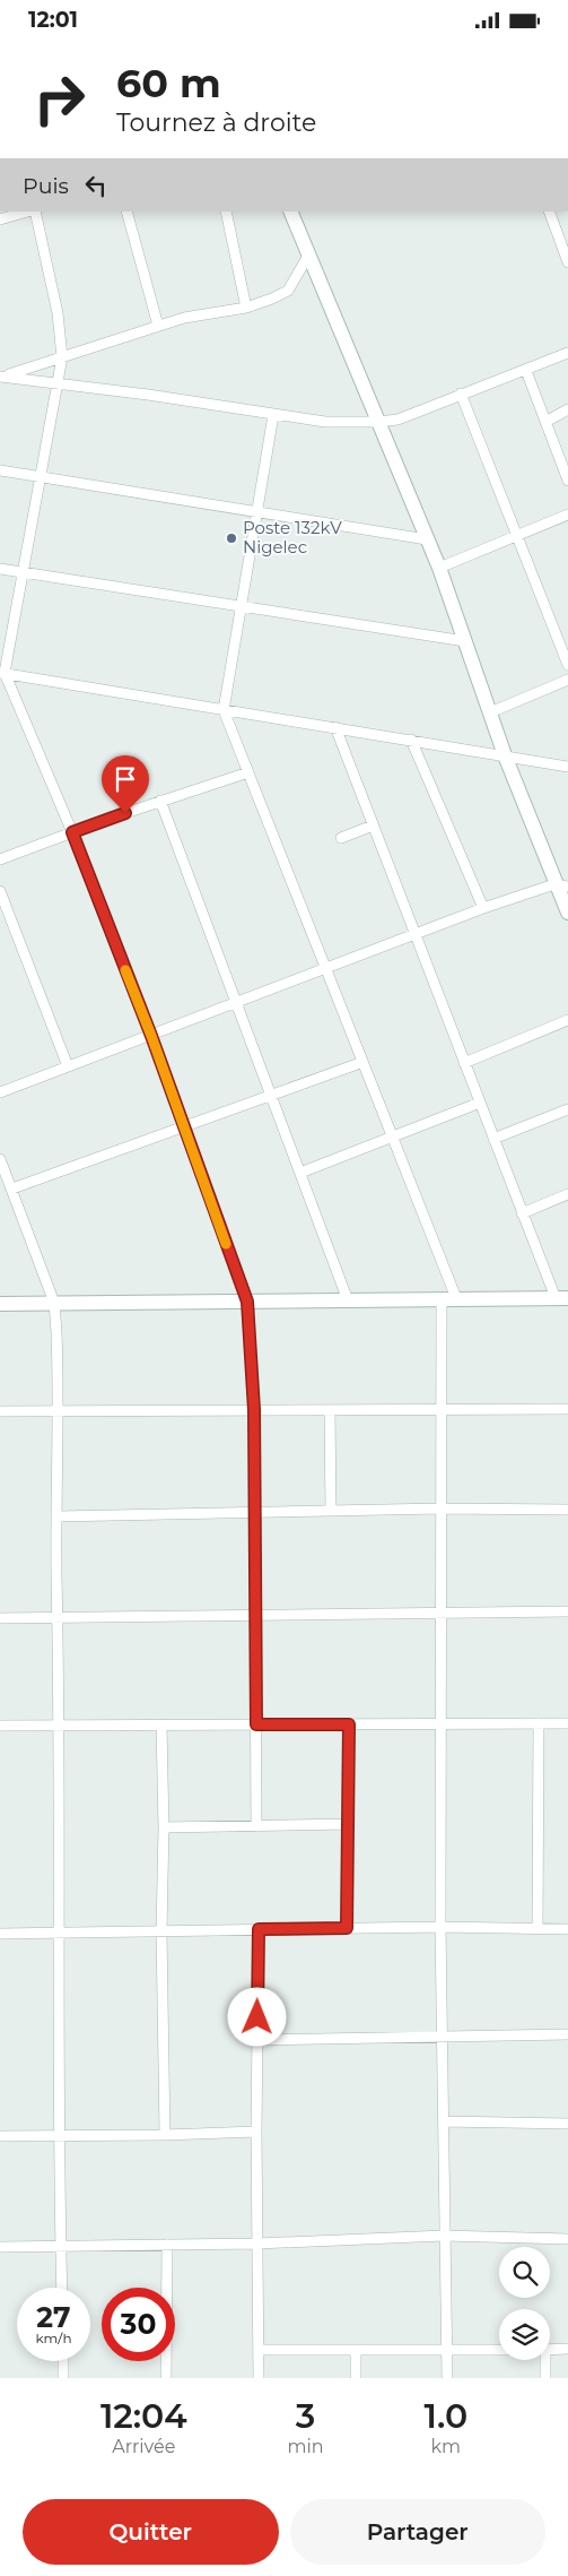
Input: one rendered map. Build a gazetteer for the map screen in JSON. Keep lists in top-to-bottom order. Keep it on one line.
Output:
{"places":["Poste 132kV Nigelec"],"page":{"status":"12:01","turn":["60 m","Tournez à droite"],"then":"Puis","speed":"27 km/h","limit":"30","eta":["12:04","Arrivée","3","min","1.0","km"],"buttons":["Quitter","Partager"]}}
